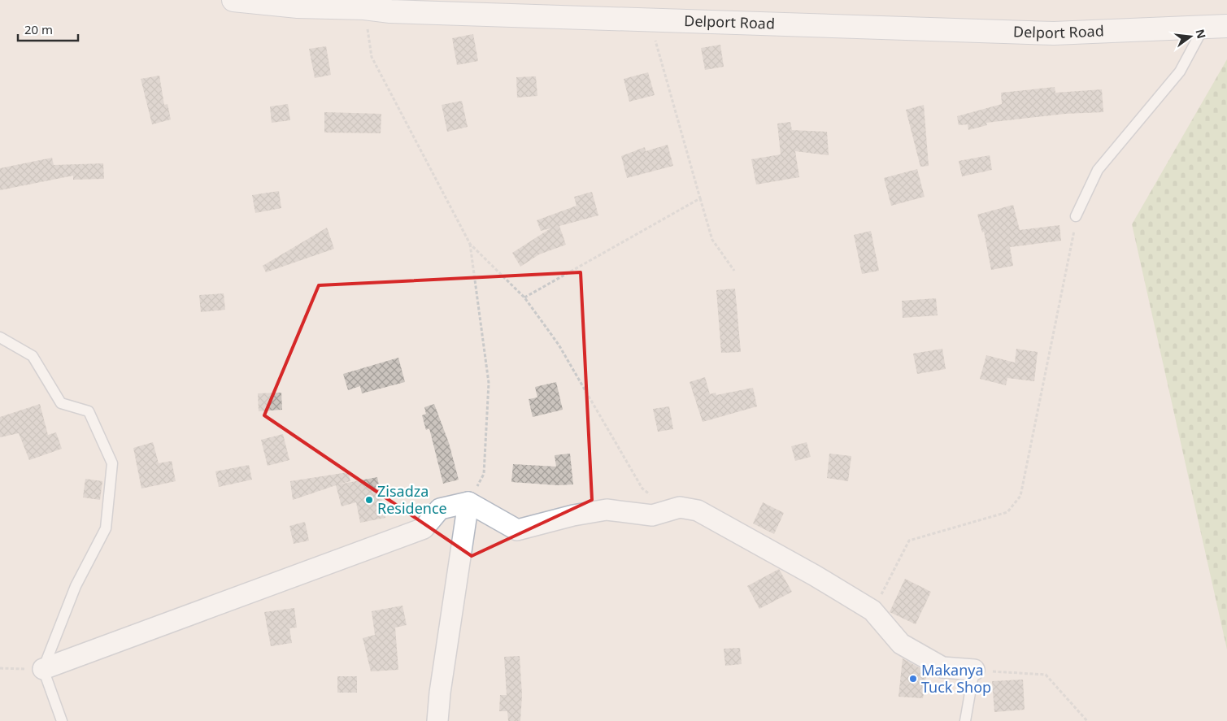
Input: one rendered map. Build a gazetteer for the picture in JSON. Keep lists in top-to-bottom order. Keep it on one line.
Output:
{"streets":{"street":["Delport Road"]},"places":["Zisadza Residence","Makanya Tuck Shop"],"scale_bar":"20 m","north":"right"}
